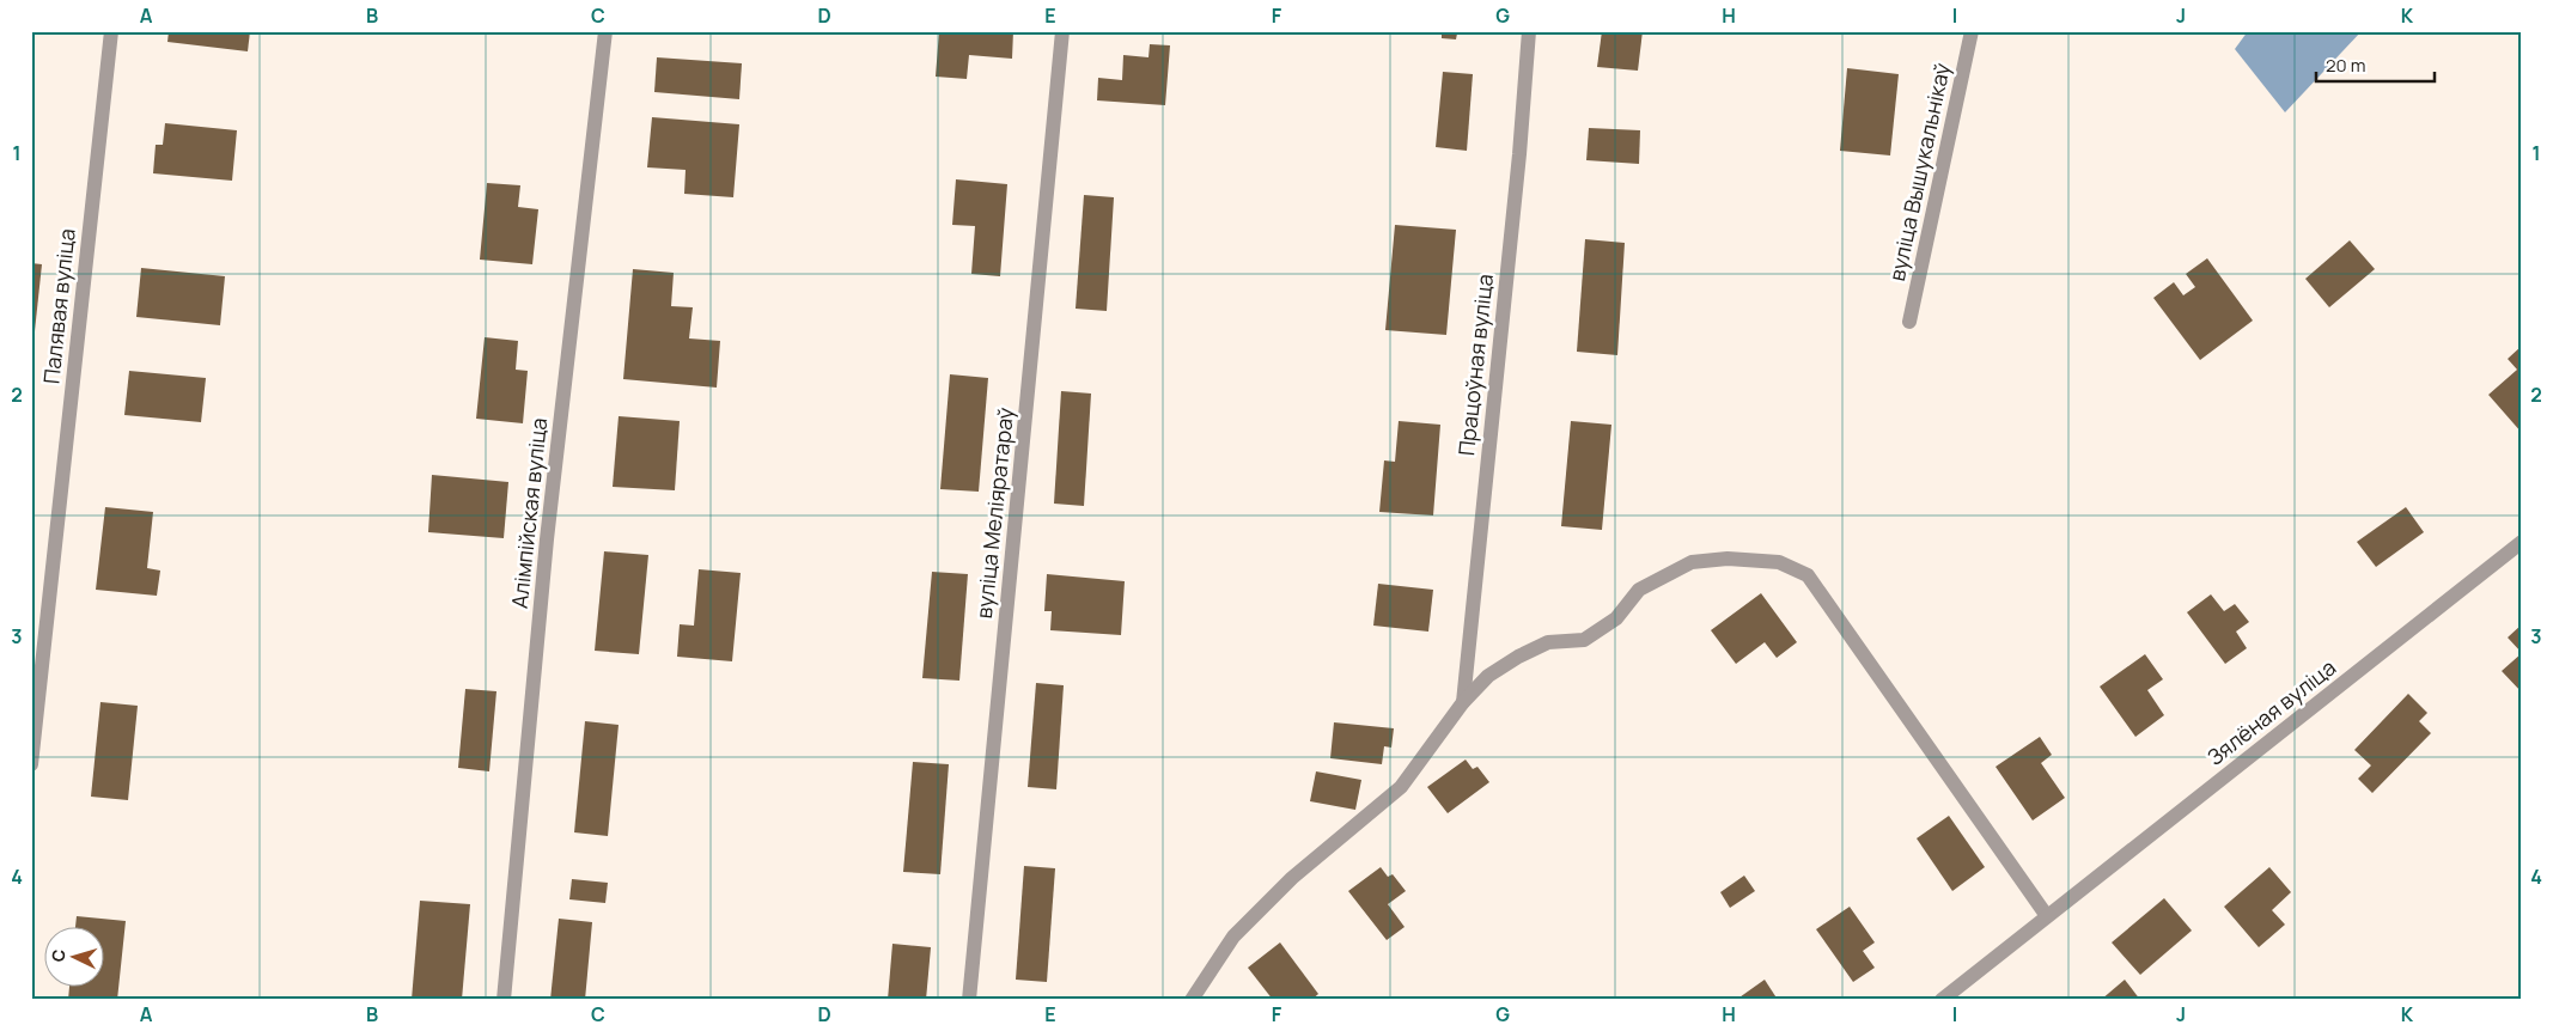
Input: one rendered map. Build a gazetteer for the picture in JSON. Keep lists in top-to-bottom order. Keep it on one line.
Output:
{"streets":{"street":["вуліца Вышукальнікаў","Палявая вуліца","Працоўная вуліца","Алімпійская вуліца","вуліца Меліяратараў","Зялёная вуліца"]},"scale_bar":"20 m","north":"left","grid":{"columns":["A","B","C","D","E","F","G","H","I","J","K"],"rows":["1","2","3","4"]}}
